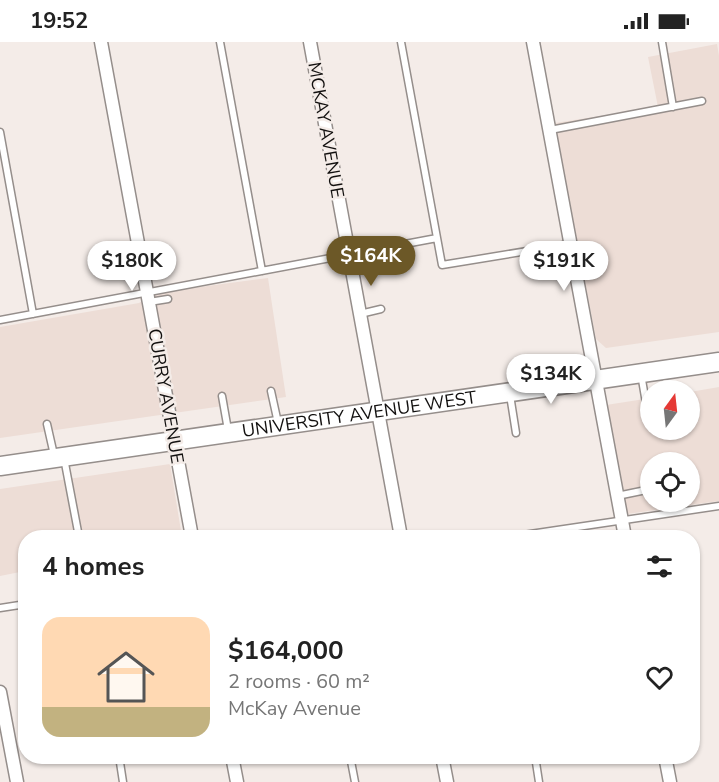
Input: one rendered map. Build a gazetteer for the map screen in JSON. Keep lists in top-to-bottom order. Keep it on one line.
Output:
{"streets":{"main road":["UNIVERSITY AVENUE WEST"],"street":["MCKAY AVENUE","CURRY AVENUE"]},"crossings":[["MCKAY AVENUE","UNIVERSITY AVENUE WEST"],["CURRY AVENUE","UNIVERSITY AVENUE WEST"]],"north":"top","page":{"status":"19:52","price":["$164K","$180K","$191K","$134K"],"heading":"4 homes","list":[{"name":"$164,000","note":"2 rooms · 60 m² · McKay Avenue"}]}}
